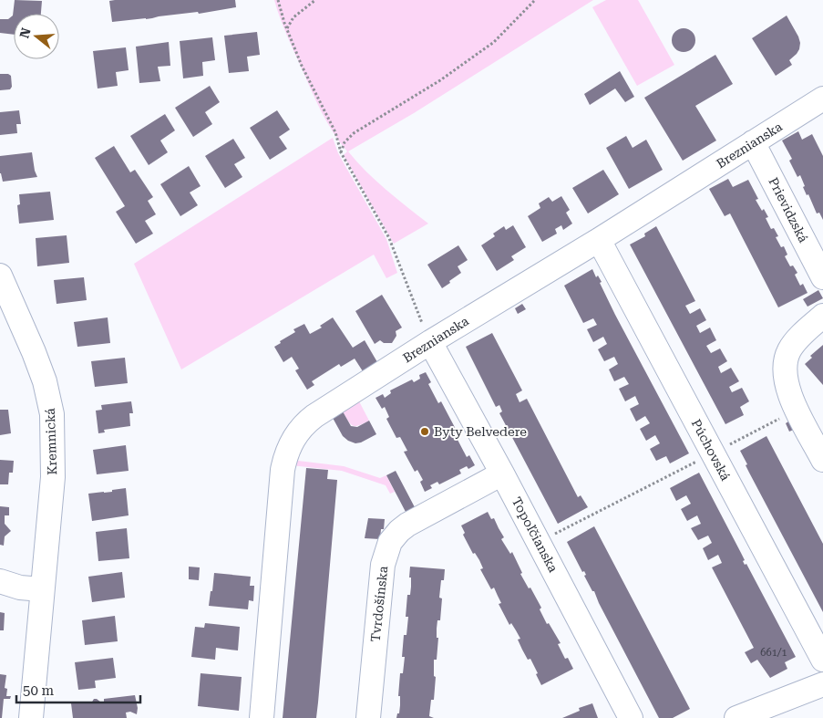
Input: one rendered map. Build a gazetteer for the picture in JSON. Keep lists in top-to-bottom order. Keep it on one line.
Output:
{"streets":{"street":["Breznianska","Prievidzská","Kremnická","Púchovská","Topoľčianska","Tvrdošínska"]},"crossings":[["Breznianska","Prievidzská"],["Breznianska","Púchovská"],["Breznianska","Topoľčianska"],["Topoľčianska","Tvrdošínska"]],"places":["Byty Belvedere"],"house_numbers":["661/1"],"scale_bar":"50 m","north":"left"}
